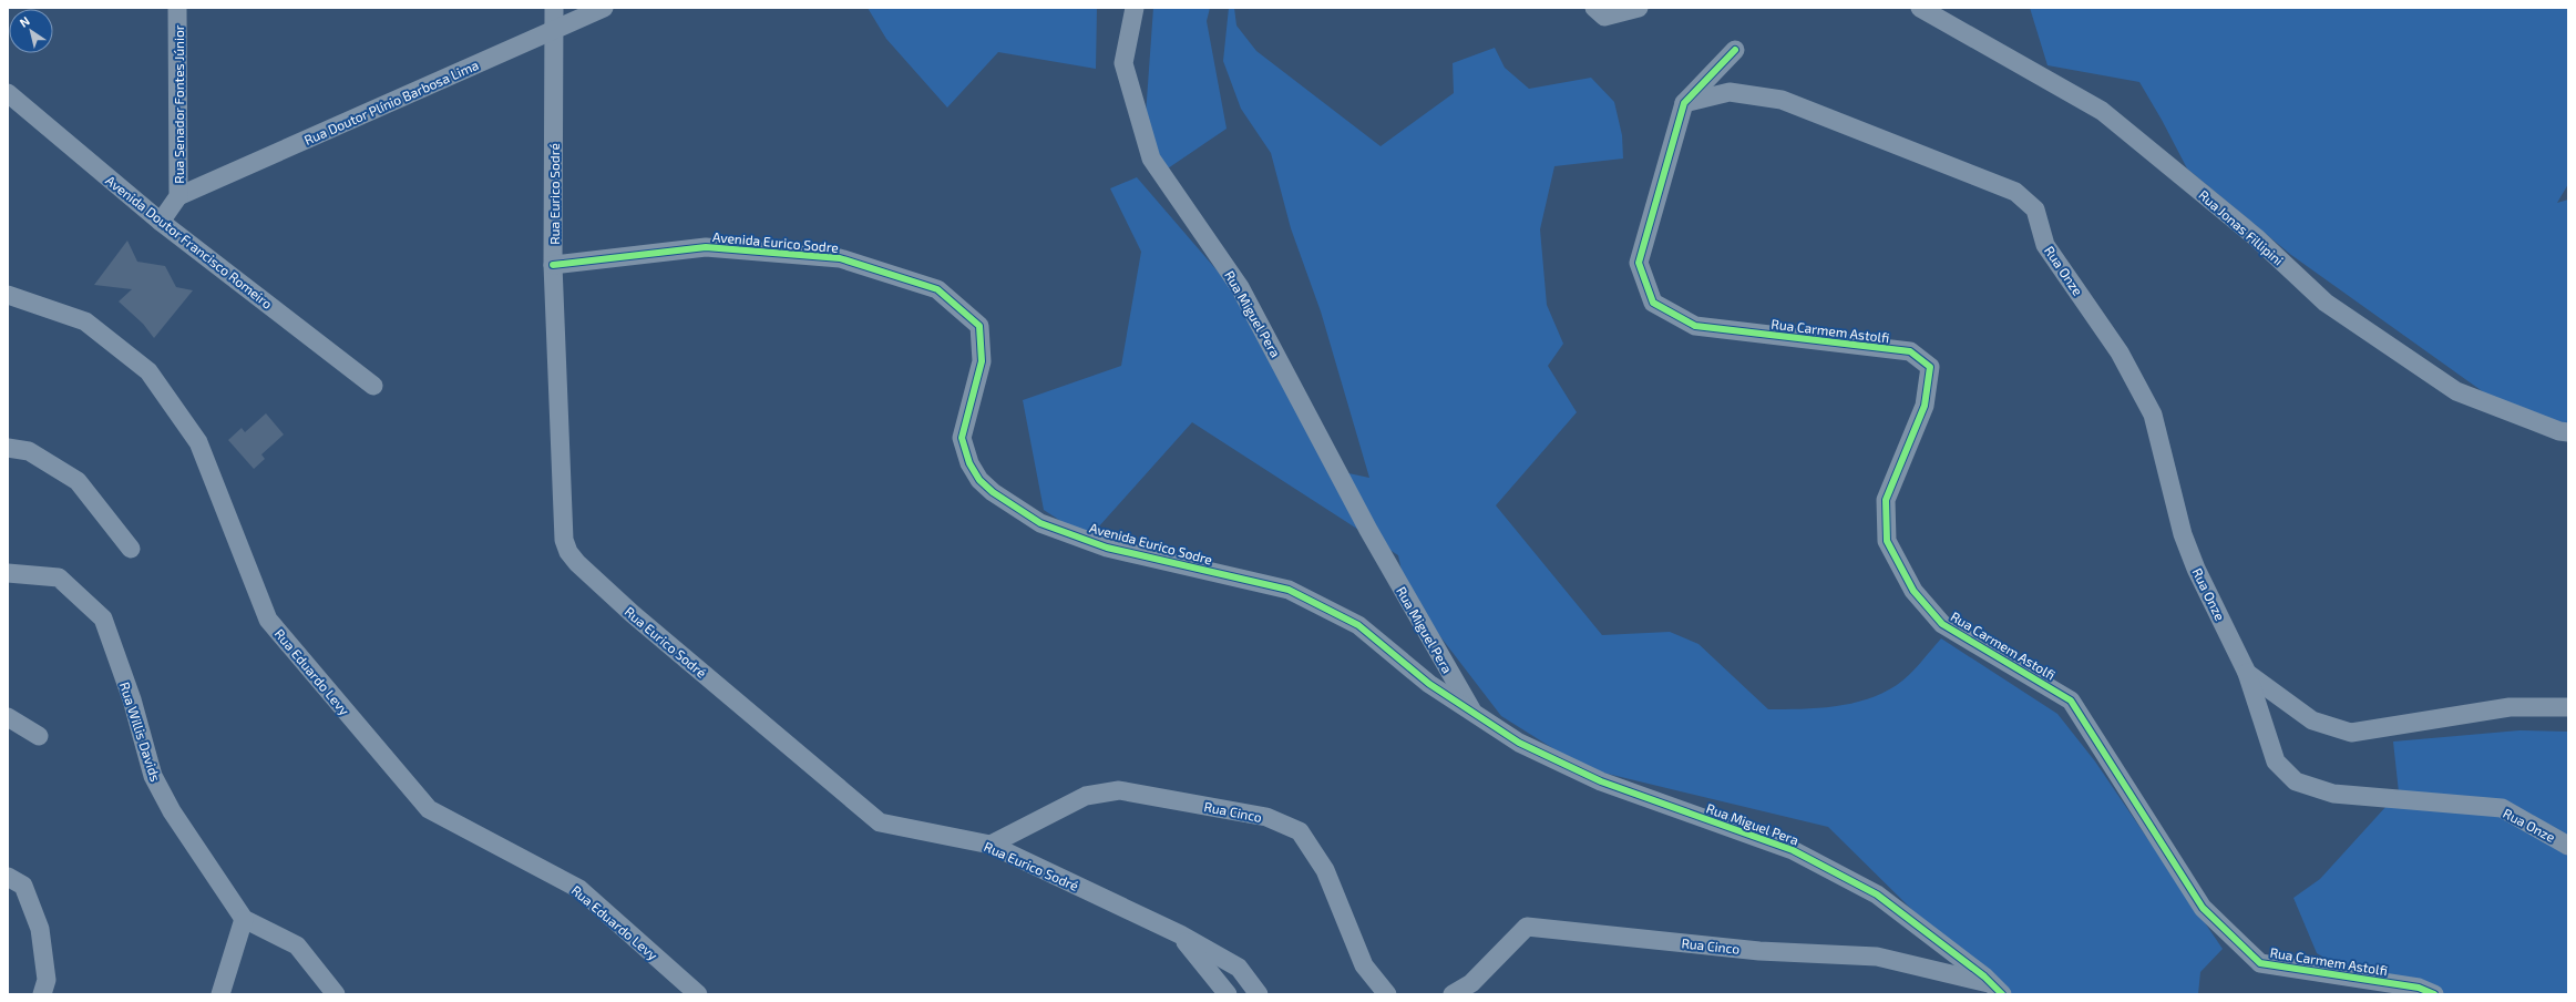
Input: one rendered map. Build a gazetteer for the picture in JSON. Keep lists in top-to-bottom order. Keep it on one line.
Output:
{"streets":{"street":["Rua Doutor Plínio Barbosa Lima","Rua Senador Fontes Júnior","Rua Eurico Sodré","Rua Jonas Fillipini","Avenida Doutor Francisco Romeiro","Avenida Eurico Sodre","Rua Onze","Rua Miguel Pera","Rua Carmem Astolfi","Rua Eduardo Levy","Rua Willis Davids","Rua Cinco"]},"crossings":[["Rua Doutor Plínio Barbosa Lima","Rua Senador Fontes Júnior"],["Rua Doutor Plínio Barbosa Lima","Rua Eurico Sodré"],["Rua Senador Fontes Júnior","Avenida Doutor Francisco Romeiro"],["Rua Eurico Sodré","Avenida Eurico Sodre"],["Rua Eurico Sodré","Rua Cinco"],["Avenida Eurico Sodre","Rua Miguel Pera"],["Rua Onze","Rua Carmem Astolfi"],["Rua Miguel Pera","Rua Cinco"]],"north":"top left"}
